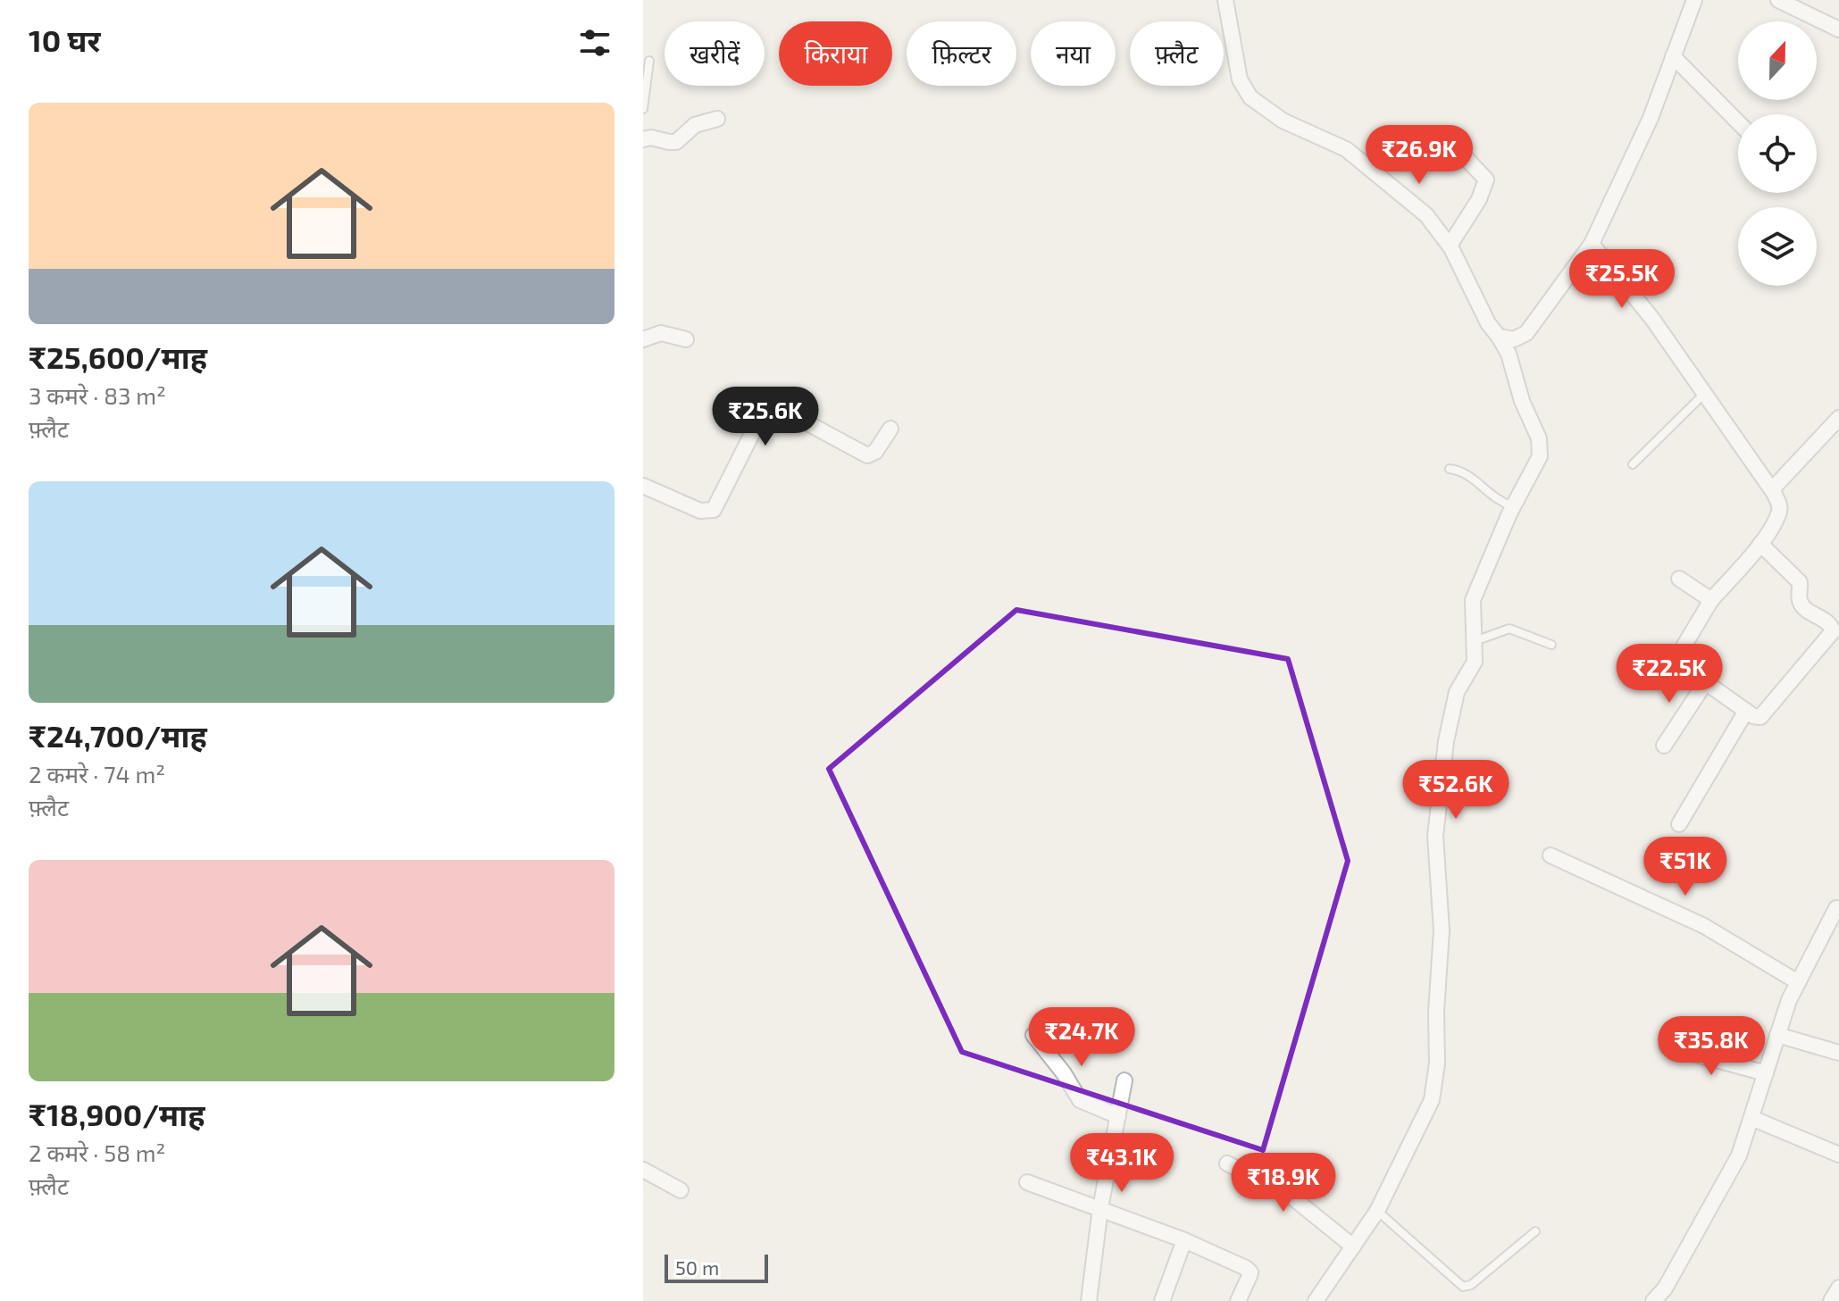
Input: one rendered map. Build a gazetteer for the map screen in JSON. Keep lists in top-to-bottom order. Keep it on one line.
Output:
{"scale_bar":"50 m","north":"top","page":{"heading":"10 घर","chip":["खरीदें","किराया","फ़िल्टर","नया","फ़्लैट"],"list":[{"name":"₹25,600/माह","note":"3 कमरे · 83 m² · फ़्लैट"},{"name":"₹24,700/माह","note":"2 कमरे · 74 m² · फ़्लैट"},{"name":"₹18,900/माह","note":"2 कमरे · 58 m² · फ़्लैट"}],"price":["₹26.9K","₹25.5K","₹25.6K","₹22.5K","₹52.6K","₹51K","₹24.7K","₹35.8K","₹43.1K","₹18.9K"],"scale":"50 m"}}
